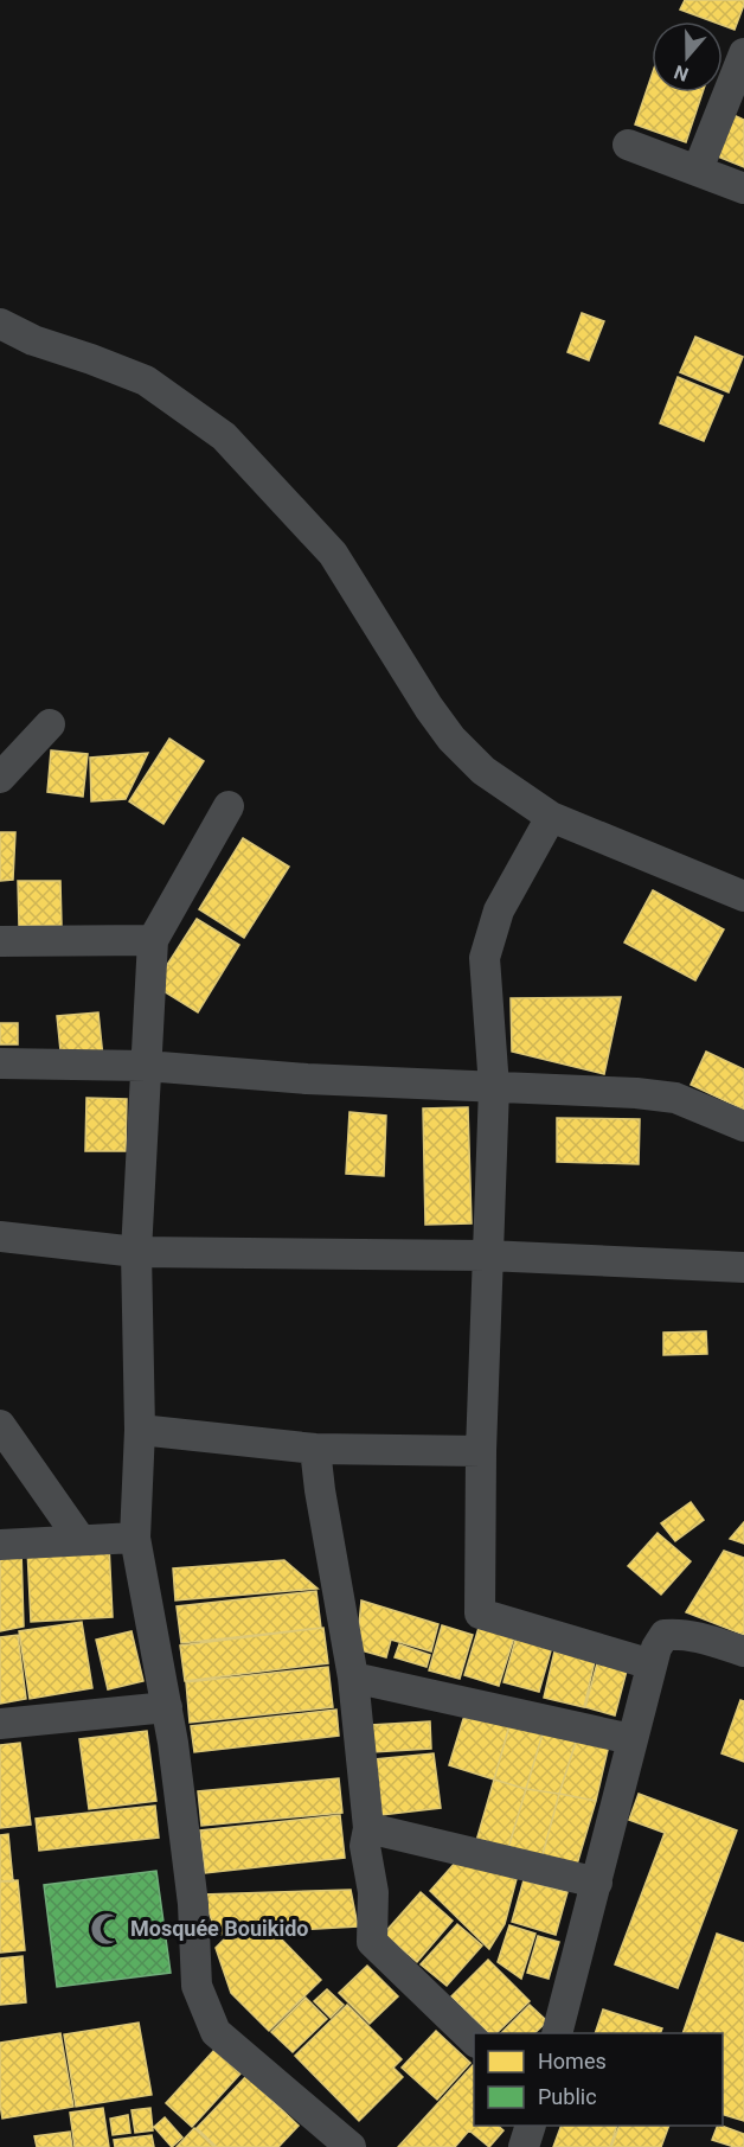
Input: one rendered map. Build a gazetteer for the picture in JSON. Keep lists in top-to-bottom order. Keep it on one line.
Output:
{"places":{"mosque":["Mosquée Bouikido"]},"legend":["Homes","Public"],"north":"bottom"}
